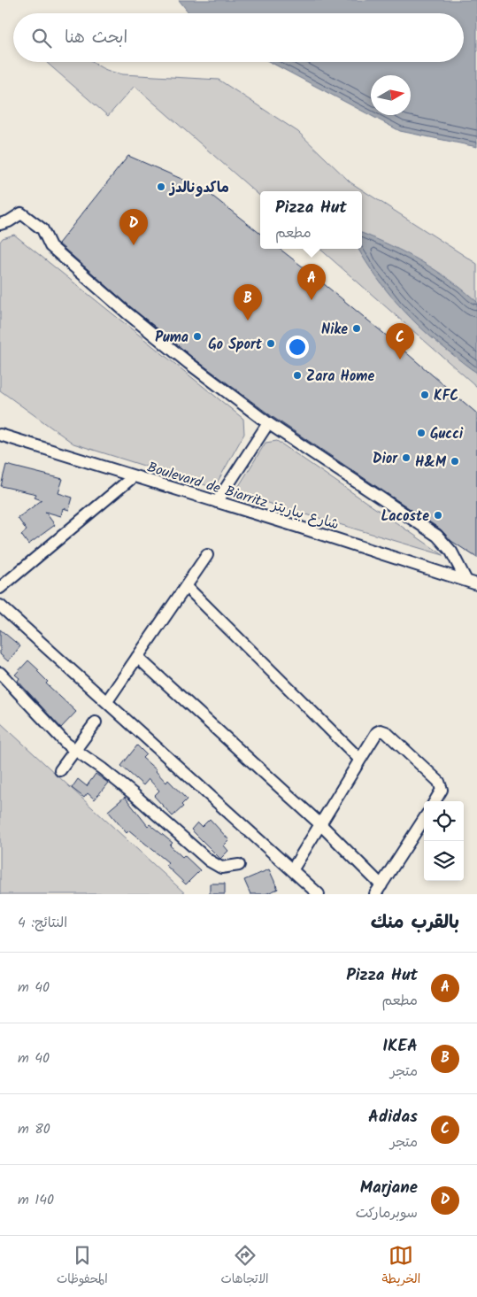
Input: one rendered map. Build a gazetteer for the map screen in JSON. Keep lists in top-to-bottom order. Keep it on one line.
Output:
{"streets":{"street":["Boulevard de Biarritz شارع بياريتز"]},"places":["ماكدونالدز","Nike","Puma","Go Sport","Zara Home","KFC","Gucci","Dior","H&M","Lacoste"],"north":"right","page":{"search":"ابحث هنا","popup":["Pizza Hut","مطعم"],"pins":["D","A","B","C"],"heading":["بالقرب منك","النتائج: 4"],"list":[{"mark":"A","name":"Pizza Hut","note":"مطعم","value":"40 m"},{"mark":"B","name":"IKEA","note":"متجر","value":"40 m"},{"mark":"C","name":"Adidas","note":"متجر","value":"80 m"},{"mark":"D","name":"Marjane","note":"سوبرماركت","value":"140 m"}],"nav":["الخريطة","الاتجاهات","المحفوظات"]}}
